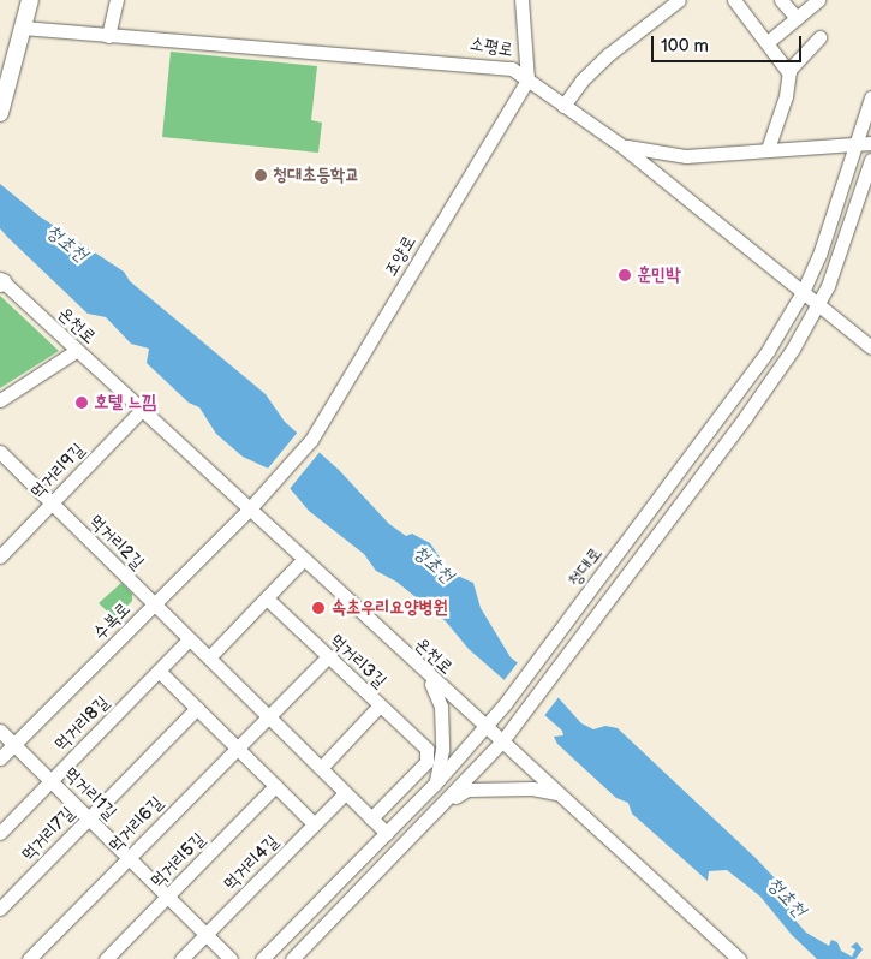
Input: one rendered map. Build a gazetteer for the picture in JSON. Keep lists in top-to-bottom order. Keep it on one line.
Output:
{"streets":{"street":["소평로","조양로","온천로","먹거리9길","먹거리2길","청대로","수복로","먹거리3길","먹거리8길","먹거리1길","먹거리6길","먹거리7길","먹거리5길","먹거리4길"]},"crossings":[["소평로","조양로"],["소평로","청대로"],["조양로","온천로"],["조양로","수복로"],["온천로","먹거리9길"],["온천로","청대로"],["온천로","수복로"],["먹거리9길","먹거리2길"],["먹거리2길","청대로"],["먹거리2길","수복로"],["먹거리2길","먹거리3길"],["먹거리2길","먹거리8길"],["먹거리2길","먹거리6길"],["먹거리2길","먹거리4길"],["수복로","먹거리1길"],["먹거리8길","먹거리1길"],["먹거리1길","먹거리6길"],["먹거리1길","먹거리7길"],["먹거리1길","먹거리5길"],["먹거리1길","먹거리4길"]],"water":["청초천"],"places":["청대초등학교","훈민박","호텔 느낌","속초우리요양병원"],"scale_bar":"100 m"}
